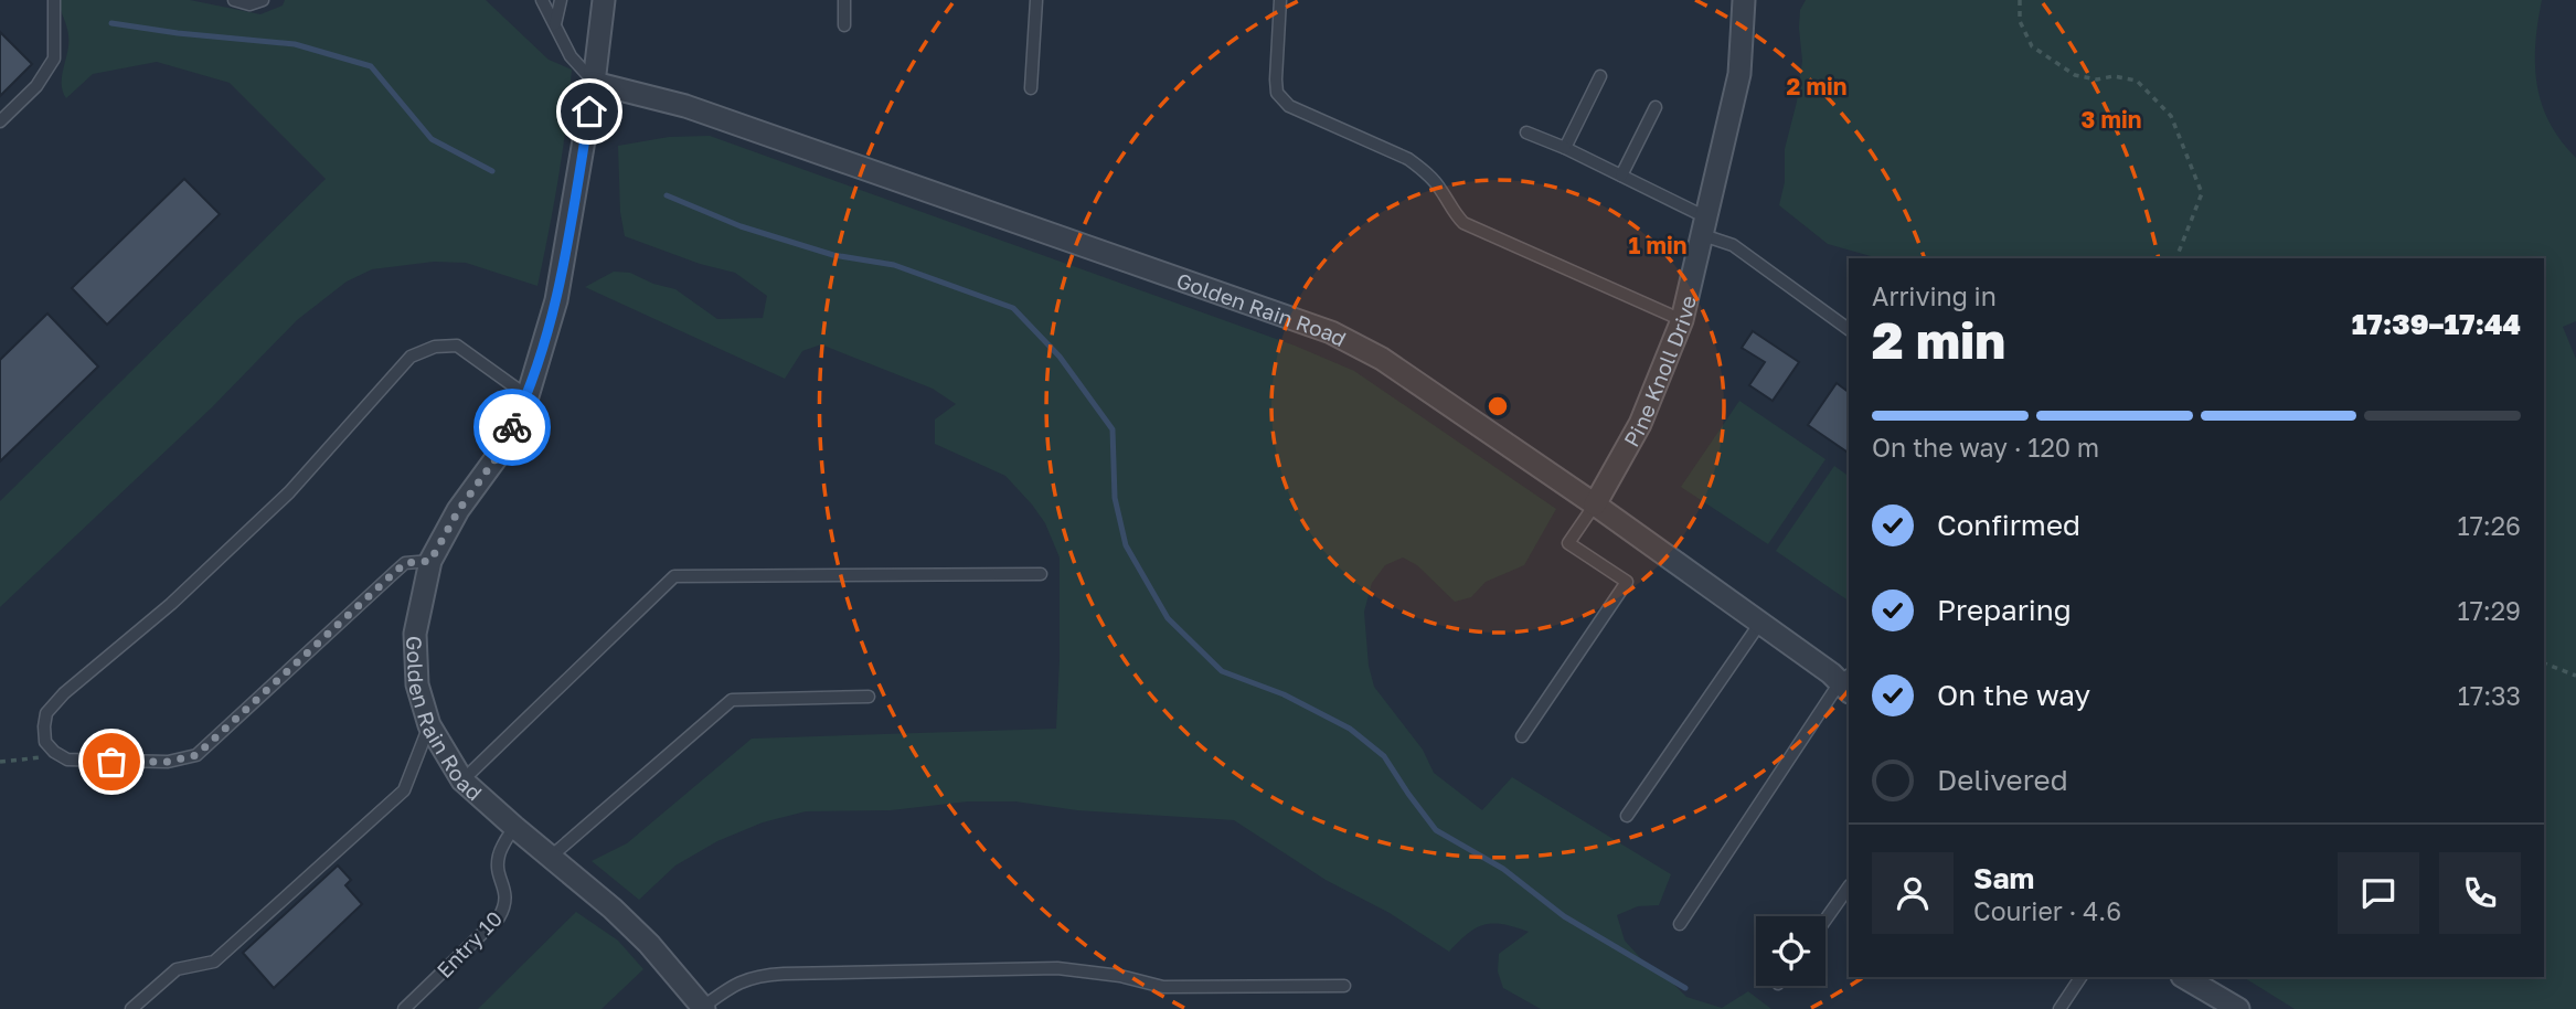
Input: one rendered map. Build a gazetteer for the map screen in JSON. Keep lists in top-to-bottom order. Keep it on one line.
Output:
{"streets":{"street":["Golden Rain Road","Pine Knoll Drive"],"lane":["Entry 10"]},"crossings":[["Golden Rain Road","Pine Knoll Drive"],["Golden Rain Road","Entry 10"]],"page":{"heading":["2 min","Arriving in","17:39–17:44"],"panel":["Sam","Courier · 4.6"],"bar":"On the way · 120 m","list":[["Confirmed","17:26"],["Preparing","17:29"],["On the way","17:33"],"Delivered"]},"rings":["2 min","3 min","1 min"]}
